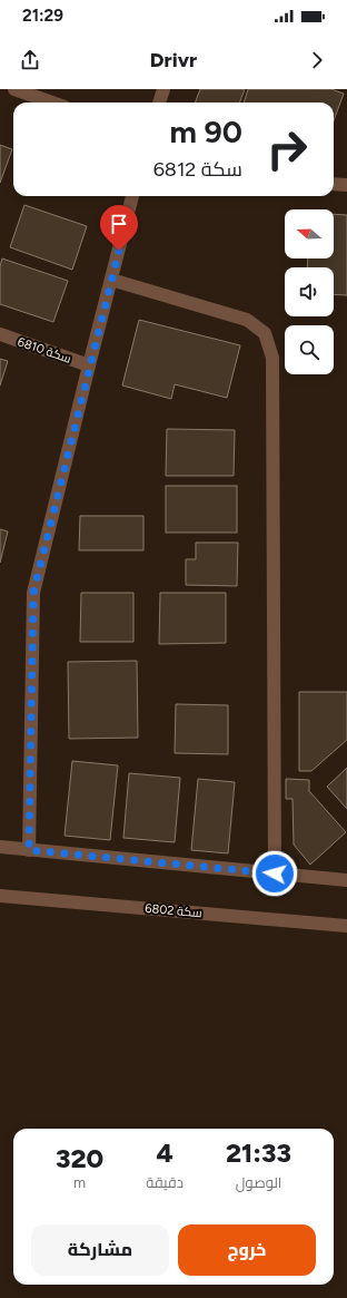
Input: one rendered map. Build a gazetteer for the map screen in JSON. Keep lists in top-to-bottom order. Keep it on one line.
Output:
{"streets":{"street":["سكة 6810","سكة 6802"]},"north":"left","page":{"status":"21:29","header":"Drivr","turn":["90 m","سكة 6812"],"eta":["21:33","الوصول","4","دقيقة","320","m"],"buttons":["خروج","مشاركة"]}}
